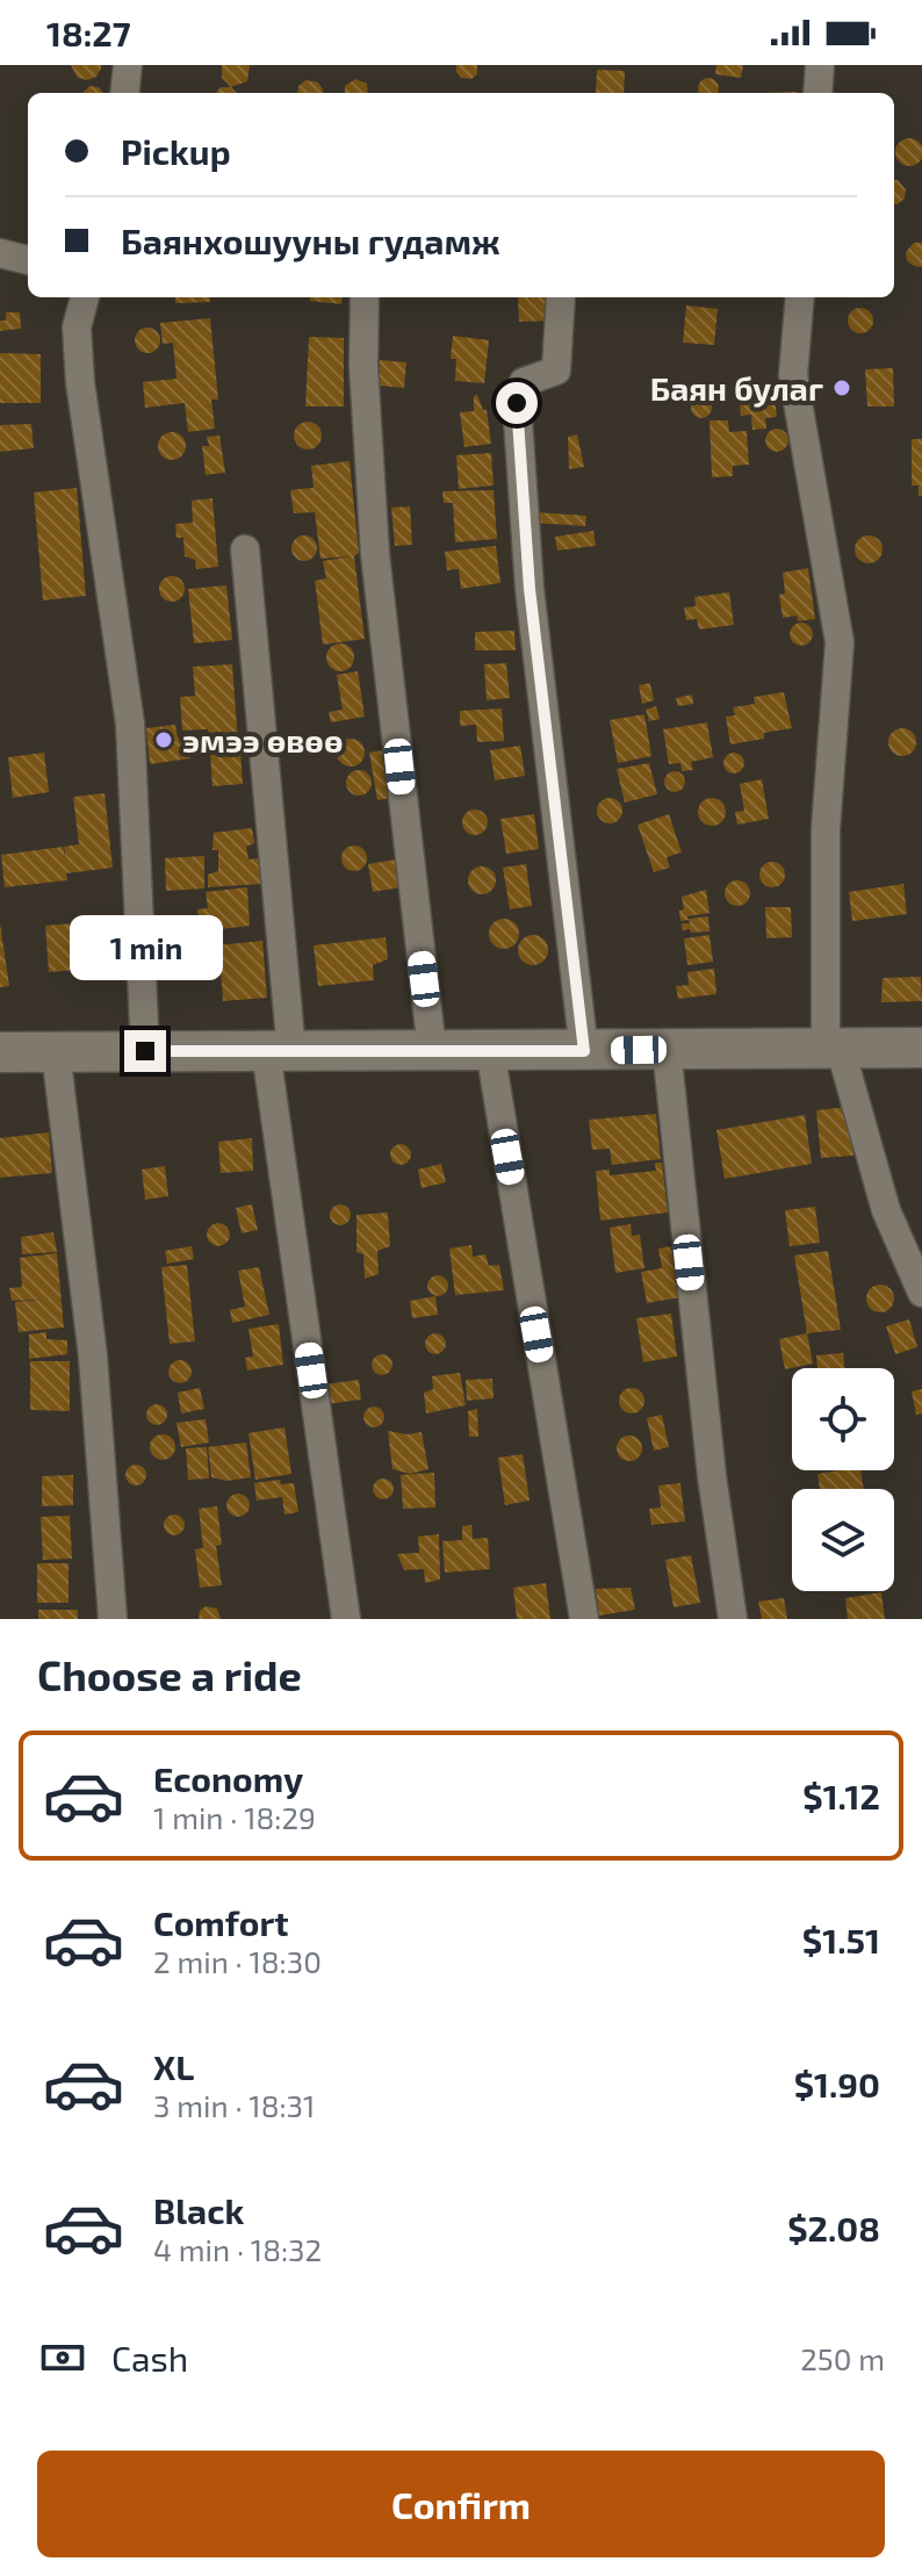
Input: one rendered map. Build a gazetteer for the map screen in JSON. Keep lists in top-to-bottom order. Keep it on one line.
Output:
{"places":["Баян булаг","эмээ өвөө"],"page":{"status":"18:27","banner":["Pickup","Баянхошууны гудамж"],"bubble":"1 min","heading":"Choose a ride","list":[{"name":"Economy","note":"1 min · 18:29","value":"$1.12"},{"name":"Comfort","note":"2 min · 18:30","value":"$1.51"},{"name":"XL","note":"3 min · 18:31","value":"$1.90"},{"name":"Black","note":"4 min · 18:32","value":"$2.08"}],"pay":["Cash","250 m"],"buttons":"Confirm"}}
